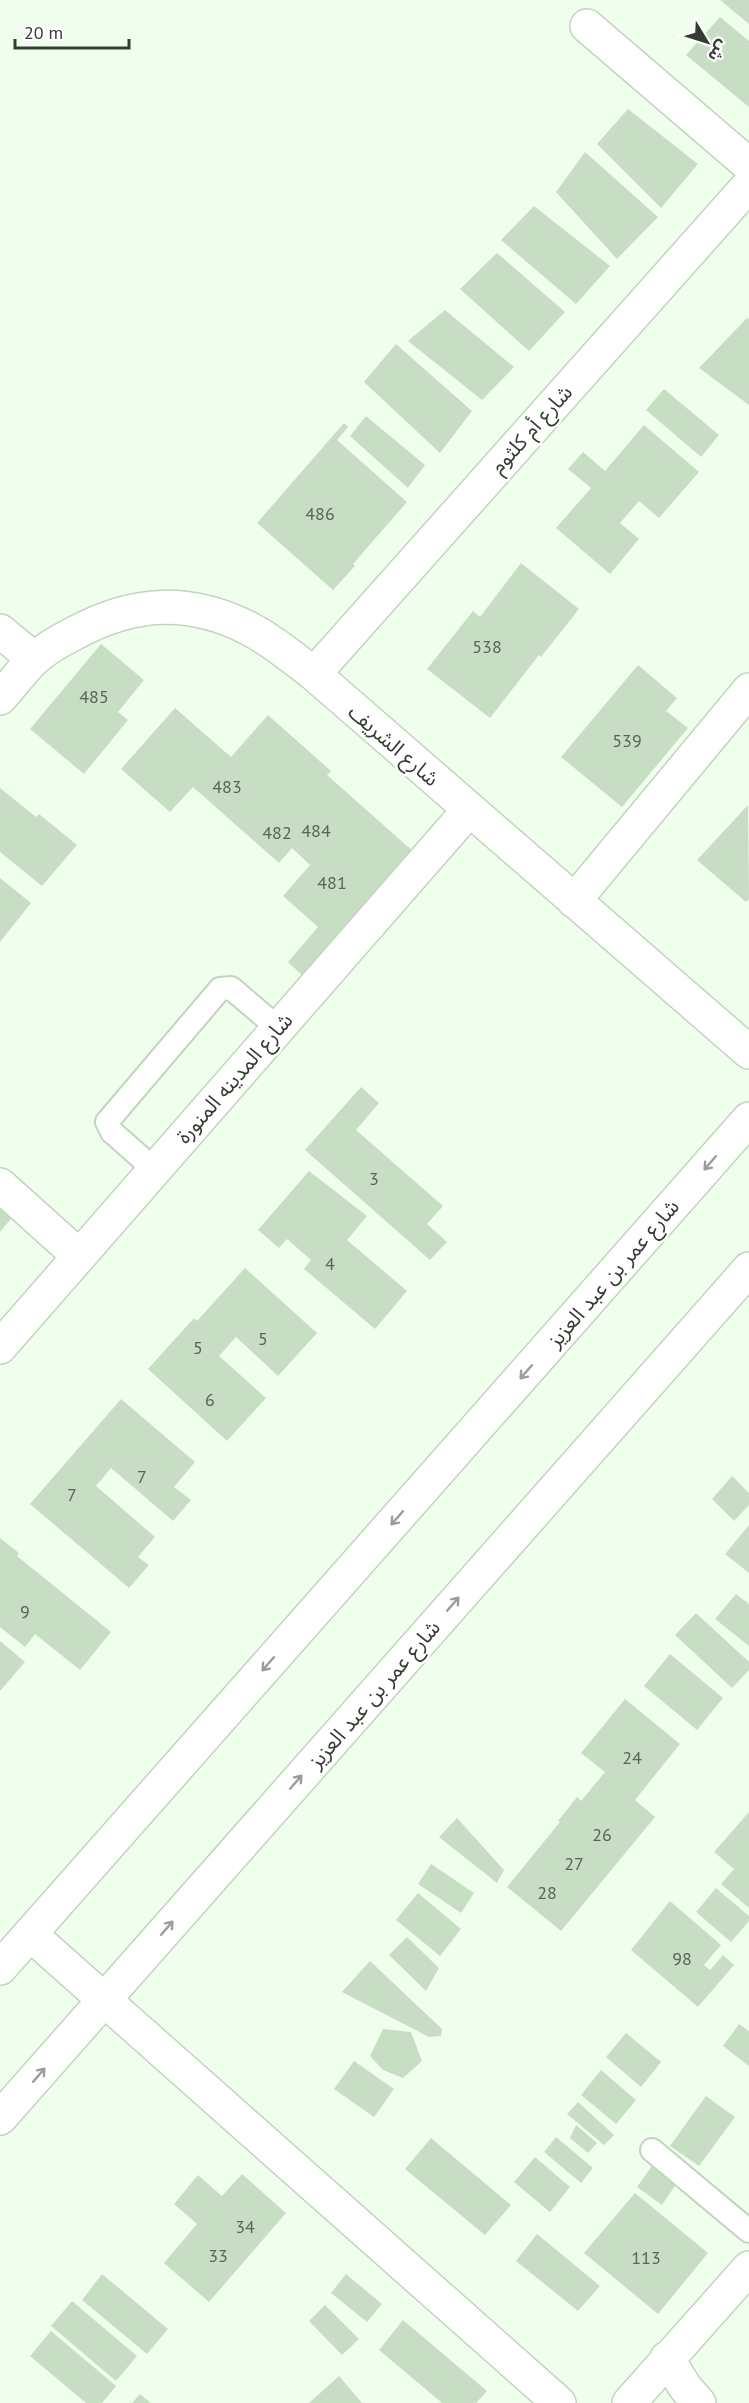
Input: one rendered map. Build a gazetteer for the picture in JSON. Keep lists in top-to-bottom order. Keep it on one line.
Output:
{"streets":{"street":["شارع أم كلثوم","شارع الشريف","شارع المدينه المنورة","شارع عمر بن عبد العزيز"]},"crossings":[["شارع أم كلثوم","شارع الشريف"],["شارع الشريف","شارع المدينه المنورة"]],"house_numbers":["486","538","485","539","483","484","482","481","3","4","5","5","6","7","7","9","24","26","27","28","98","34","33","113"],"scale_bar":"20 m","north":"bottom right"}
